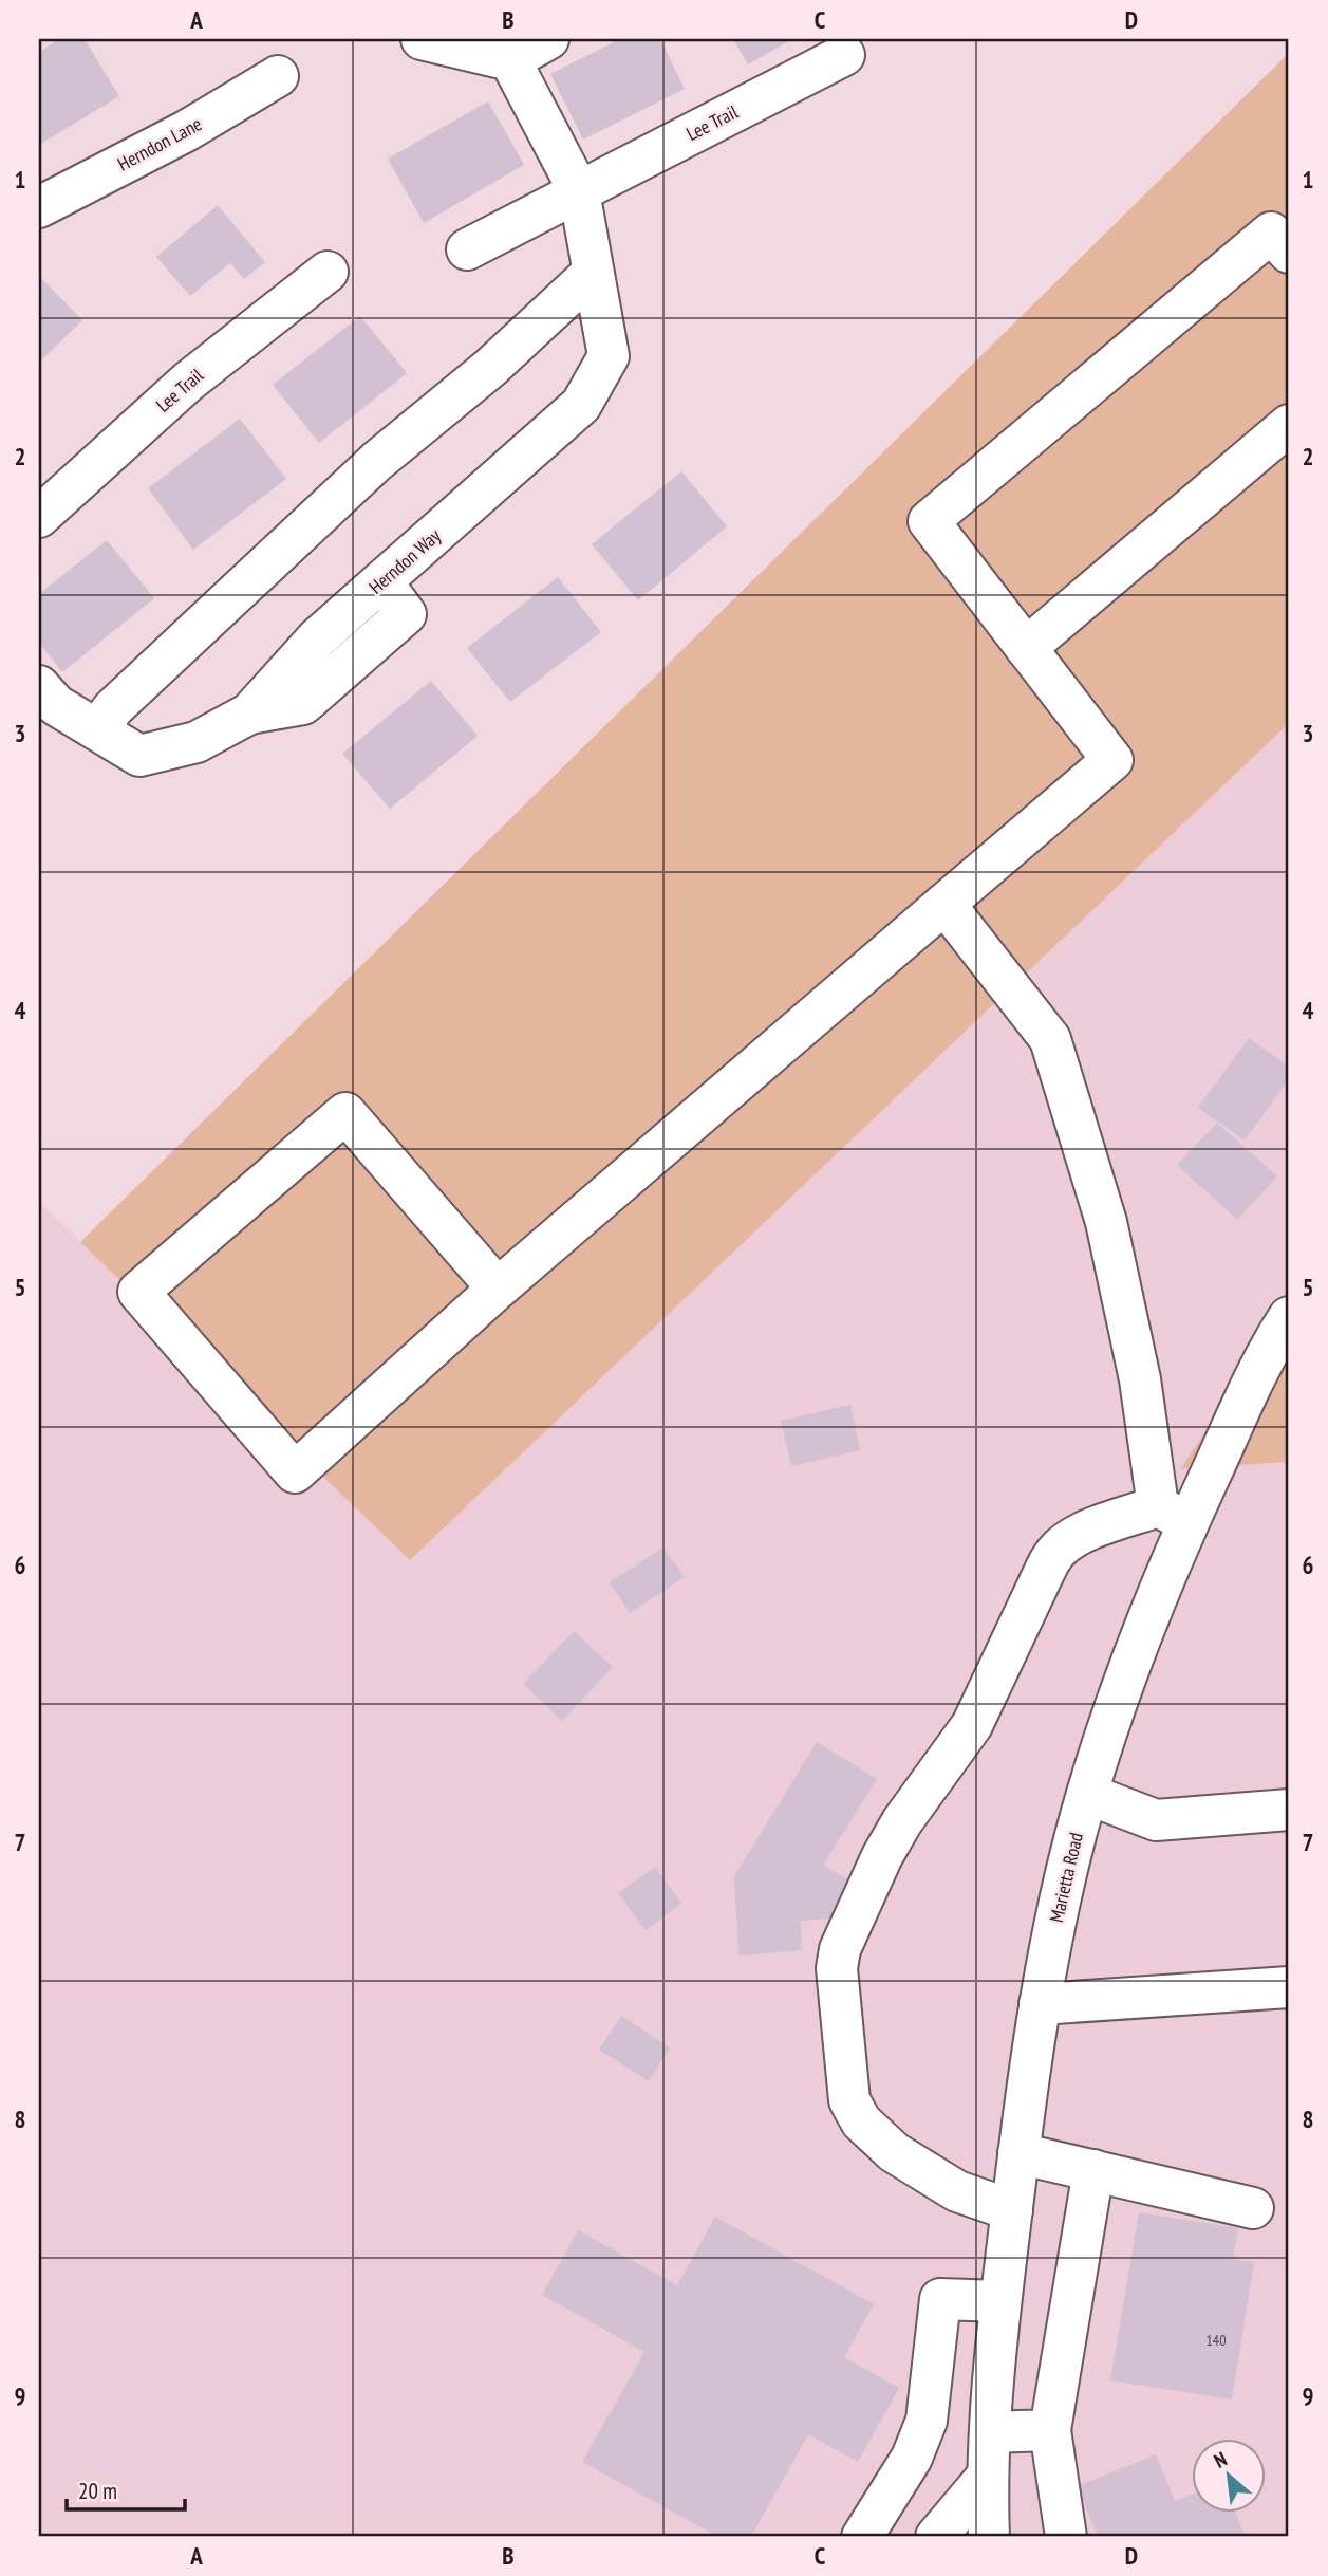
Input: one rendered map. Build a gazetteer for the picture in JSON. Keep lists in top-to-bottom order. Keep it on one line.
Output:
{"streets":{"street":["Lee Trail","Herndon Lane","Herndon Way","Marietta Road"]},"crossings":[["Lee Trail","Herndon Way"]],"house_numbers":["140"],"scale_bar":"20 m","north":"top left","grid":{"columns":["A","B","C","D"],"rows":["1","2","3","4","5","6","7","8","9"]}}
